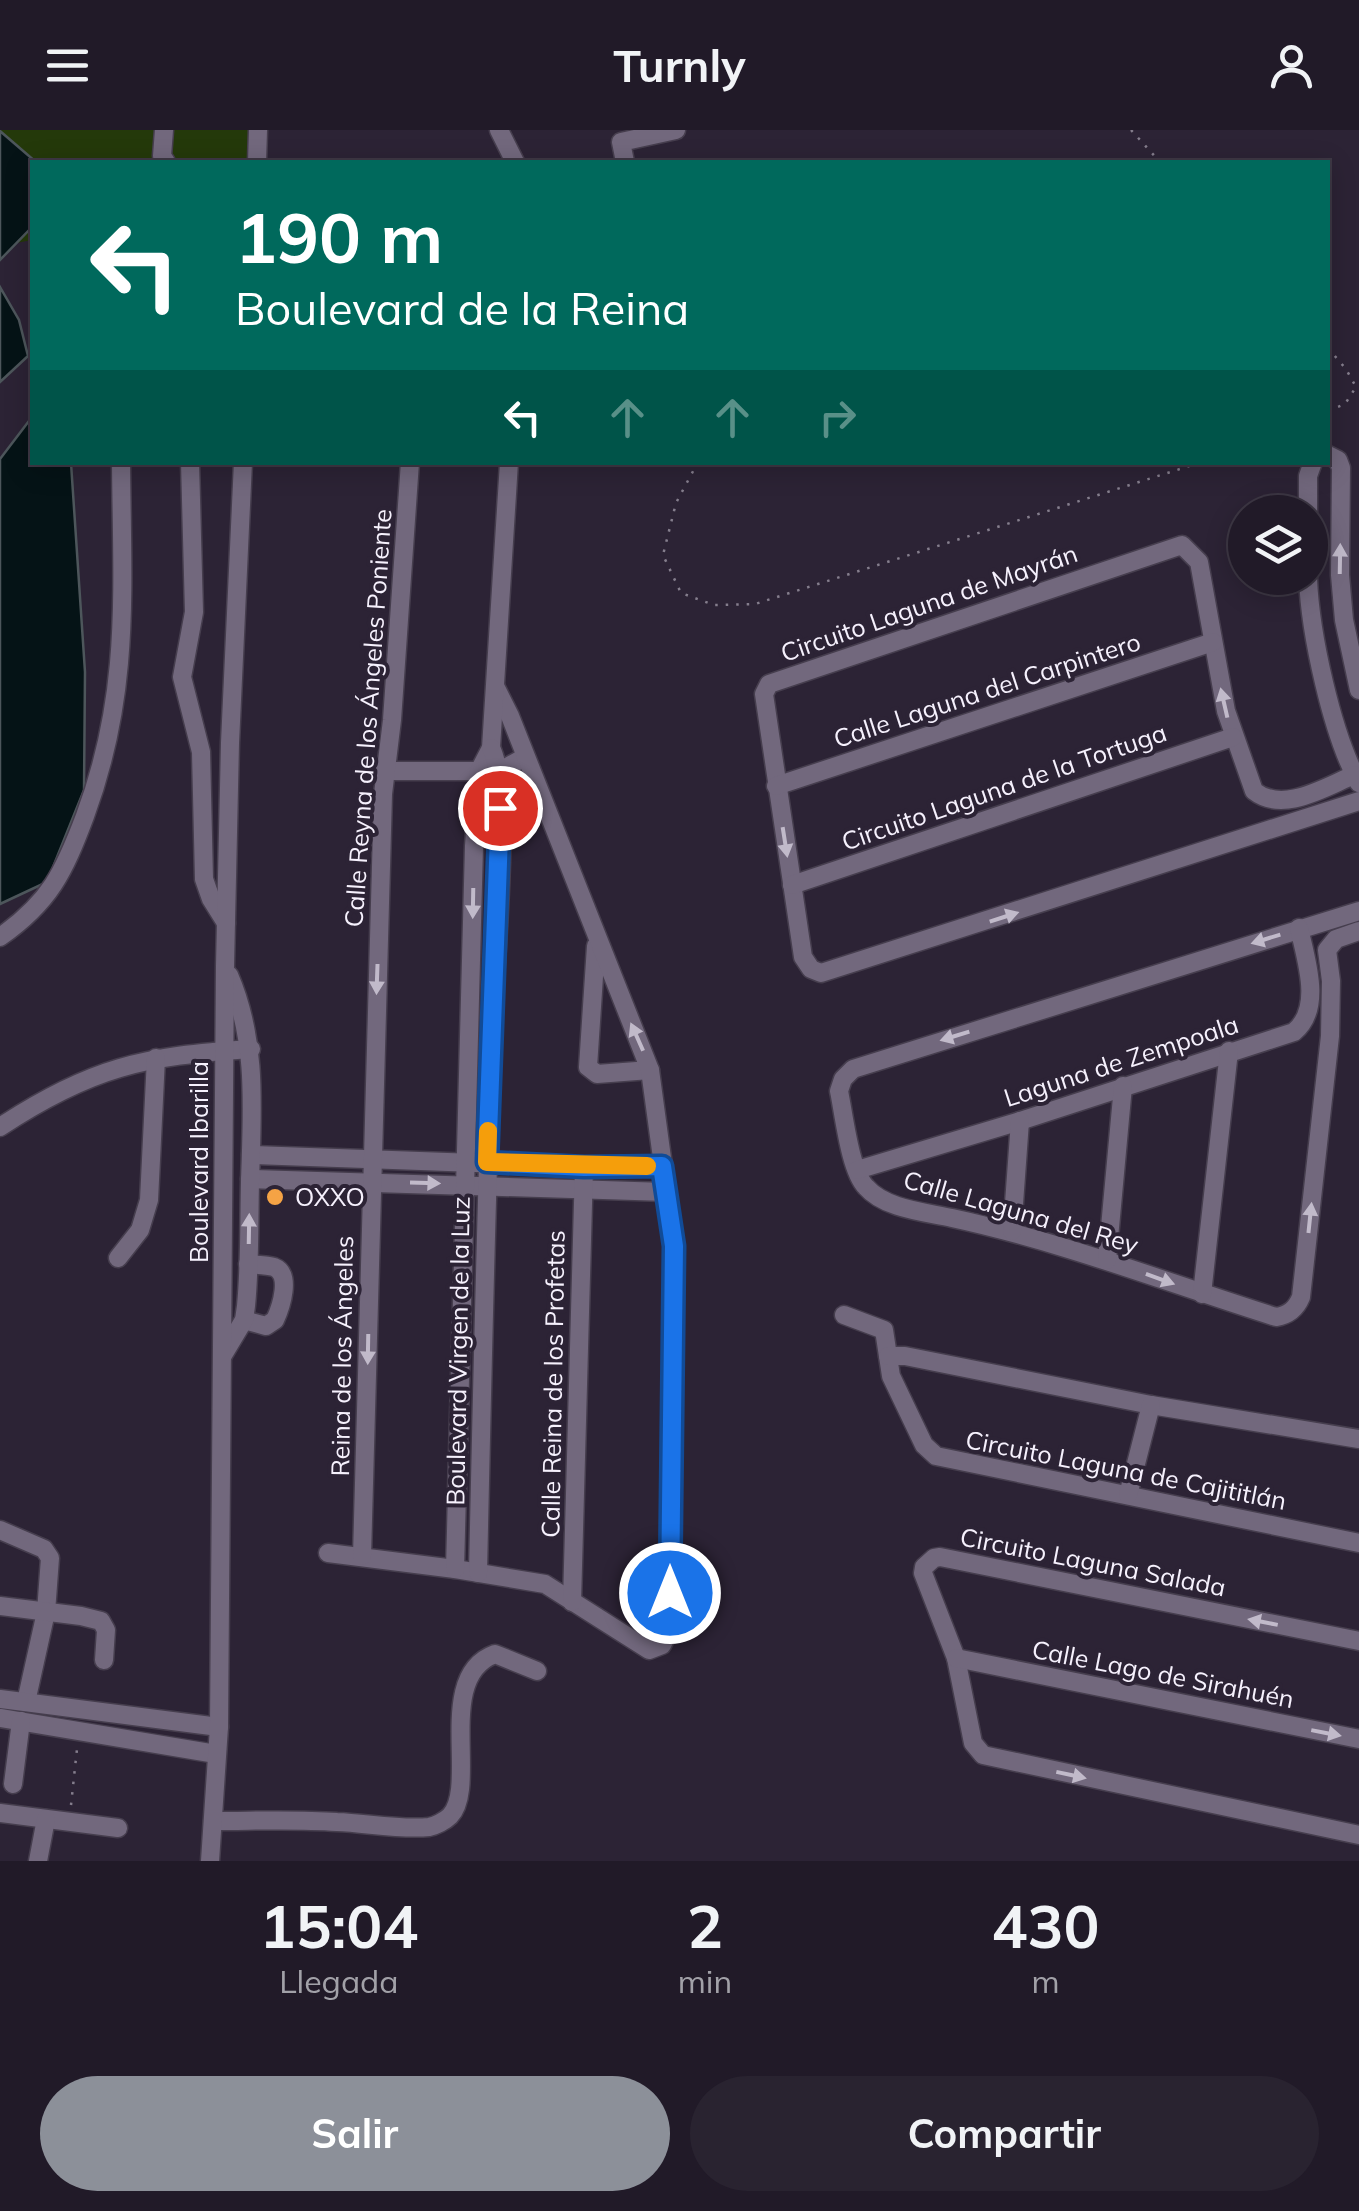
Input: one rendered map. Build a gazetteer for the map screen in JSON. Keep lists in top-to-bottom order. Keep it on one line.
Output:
{"streets":{"street":["Circuito Laguna de Mayrán","Calle Laguna del Carpintero","Calle Reyna de los Ángeles Poniente","Circuito Laguna de la Tortuga","Laguna de Zempoala","Boulevard Ibarilla","Calle Laguna del Rey","Boulevard Virgen de la Luz","Reina de los Ángeles","Calle Reina de los Profetas","Circuito Laguna de Cajititlán","Circuito Laguna Salada","Calle Lago de Sirahuén"]},"crossings":[["Circuito Laguna de Mayrán","Calle Laguna del Carpintero"],["Circuito Laguna de Mayrán","Circuito Laguna de la Tortuga"],["Calle Reyna de los Ángeles Poniente","Reina de los Ángeles"],["Laguna de Zempoala","Calle Laguna del Rey"],["Circuito Laguna Salada","Calle Lago de Sirahuén"]],"one_way":["Calle Lago de Sirahuén"],"places":["OXXO"],"page":{"header":"Turnly","turn":["190 m","Boulevard de la Reina"],"eta":["15:04","Llegada","2","min","430","m"],"buttons":["Salir","Compartir"]}}
